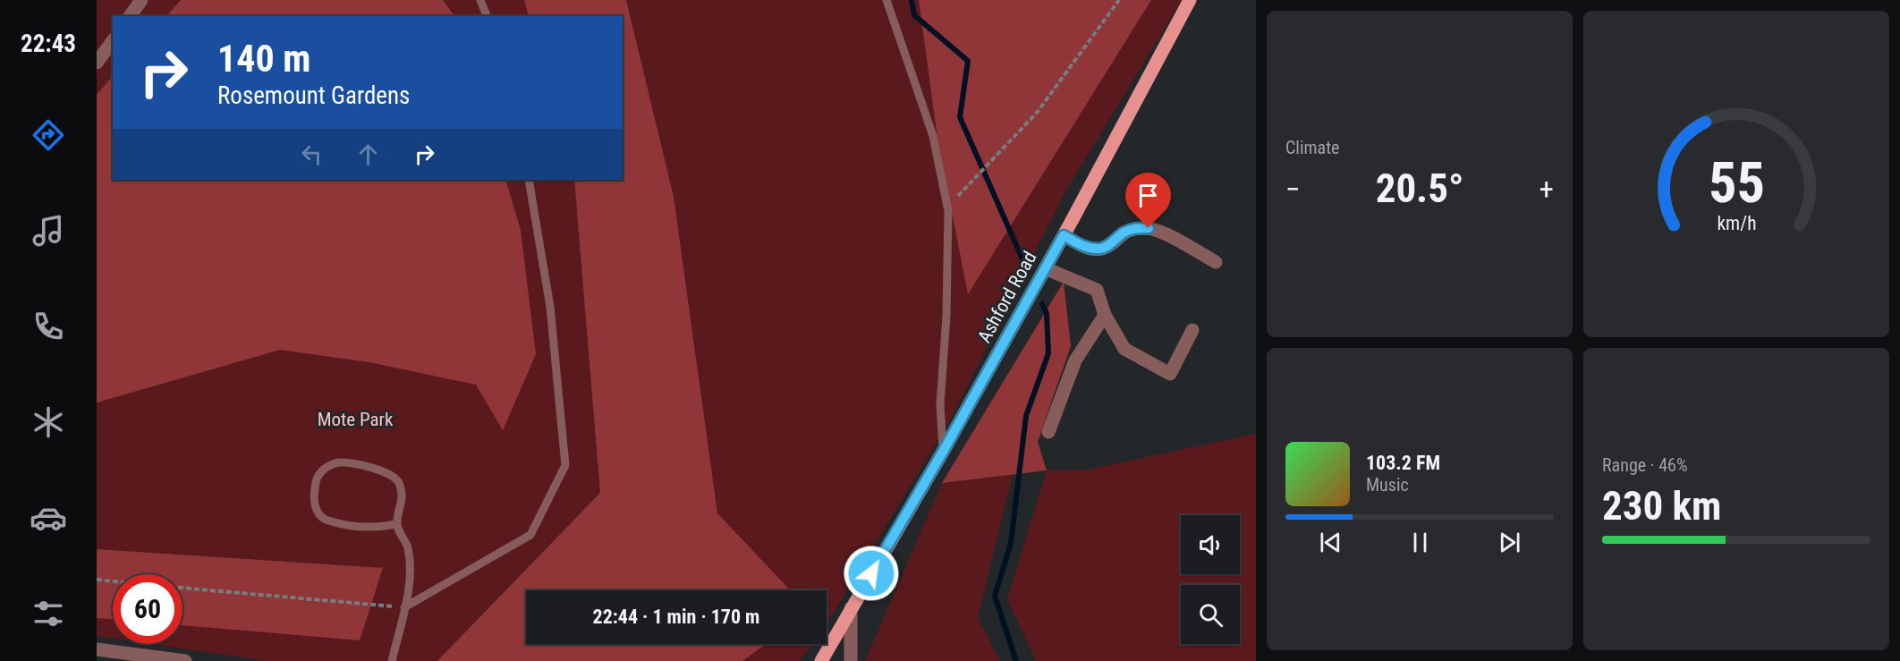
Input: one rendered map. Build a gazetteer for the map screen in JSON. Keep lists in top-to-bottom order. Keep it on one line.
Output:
{"streets":{"main road":["Ashford Road"]},"parks":["Mote Park"],"page":{"tabs":"22:43","tile":["Climate",["Range · 46%","230 km"]],"turn":["140 m","Rosemount Gardens"],"heat":["−","20.5°","+"],"song":["103.2 FM","Music"],"limit":"60","trip":"22:44 · 1 min · 170 m","gauge":["55","km/h"]}}
